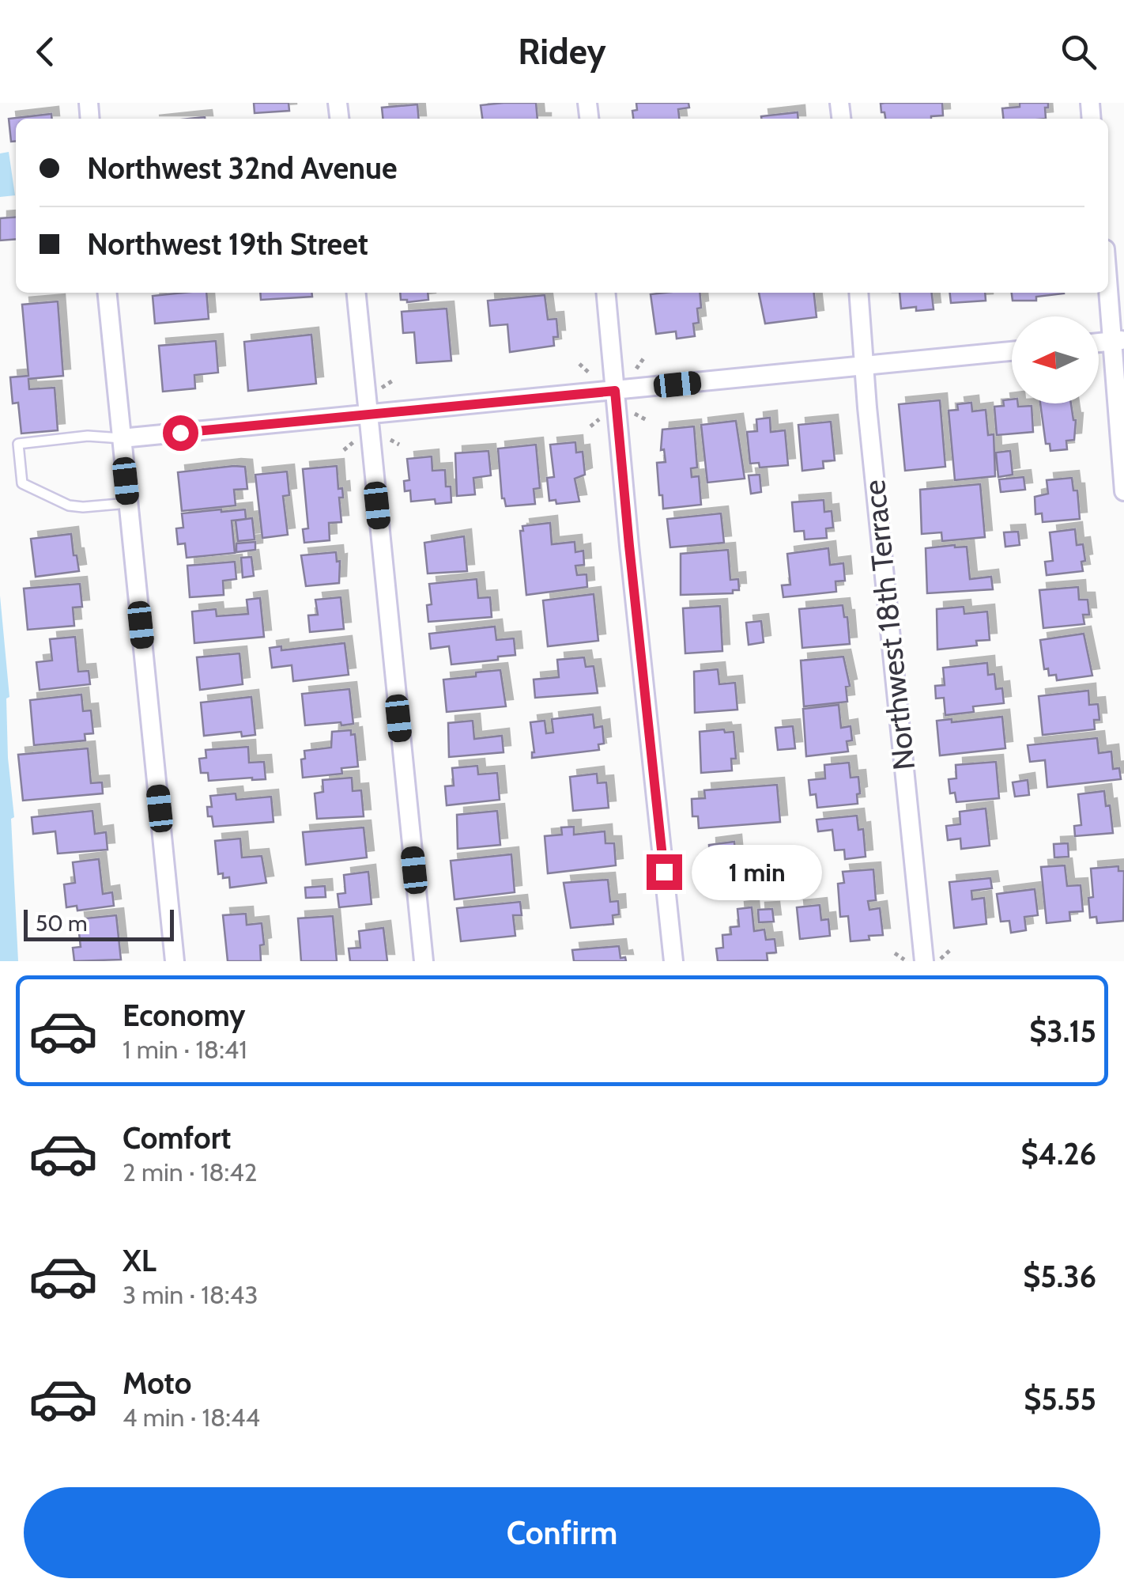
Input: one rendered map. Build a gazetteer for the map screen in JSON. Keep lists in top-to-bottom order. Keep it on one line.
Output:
{"streets":{"street":["Northwest 18th Terrace"]},"scale_bar":"50 m","north":"left","page":{"header":"Ridey","banner":["Northwest 32nd Avenue","Northwest 19th Street"],"bubble":"1 min","scale":"50 m","list":[{"name":"Economy","note":"1 min · 18:41","value":"$3.15"},{"name":"Comfort","note":"2 min · 18:42","value":"$4.26"},{"name":"XL","note":"3 min · 18:43","value":"$5.36"},{"name":"Moto","note":"4 min · 18:44","value":"$5.55"}],"buttons":"Confirm"}}
